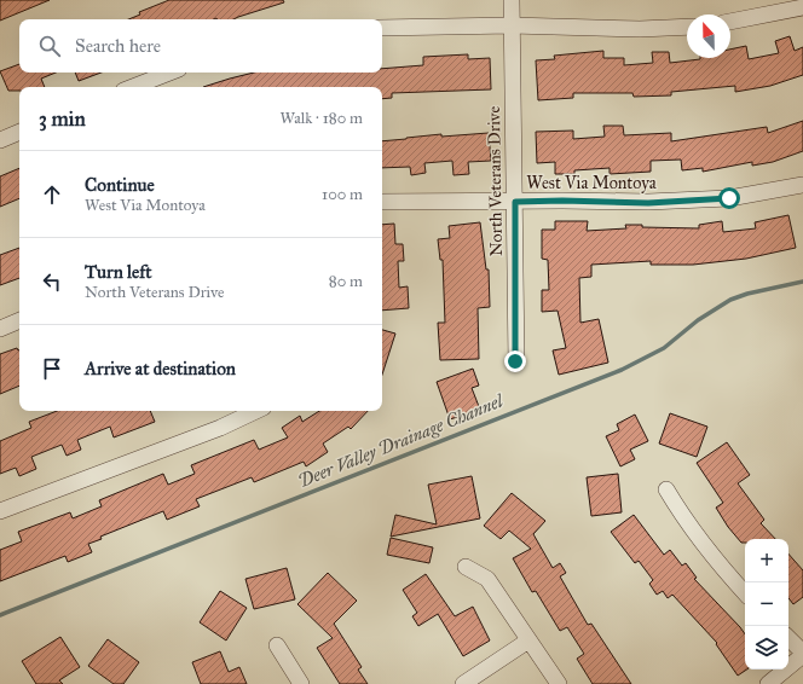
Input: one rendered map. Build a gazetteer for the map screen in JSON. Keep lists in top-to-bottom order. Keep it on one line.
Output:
{"streets":{"street":["North Veterans Drive","West Via Montoya"]},"crossings":[["North Veterans Drive","West Via Montoya"]],"water":["Deer Valley Drainage Channel"],"north":"top","page":{"search":"Search here","heading":["3 min","Walk · 180 m"],"list":[["Continue","West Via Montoya","100 m"],["Turn left","North Veterans Drive","80 m"],"Arrive at destination"],"map_buttons":["+","−"]}}
